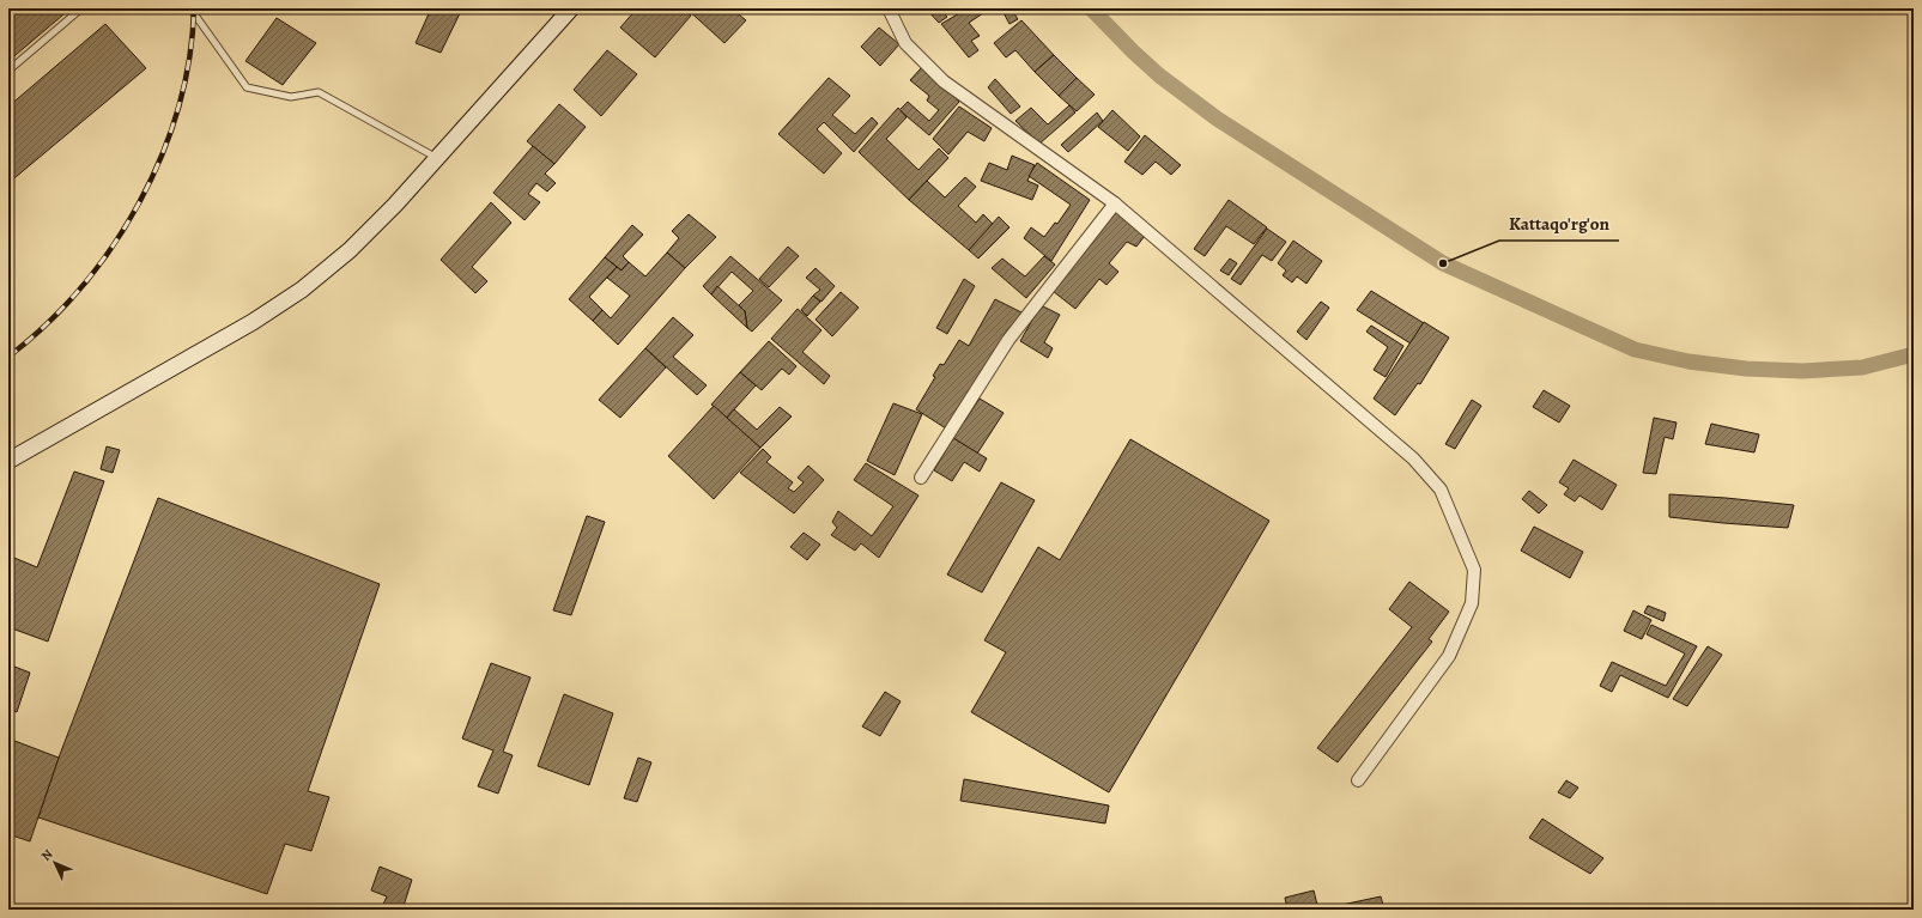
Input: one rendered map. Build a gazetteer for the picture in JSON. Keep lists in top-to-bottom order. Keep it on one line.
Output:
{"places":["Kattaqo'rg'on"],"north":"top left"}
